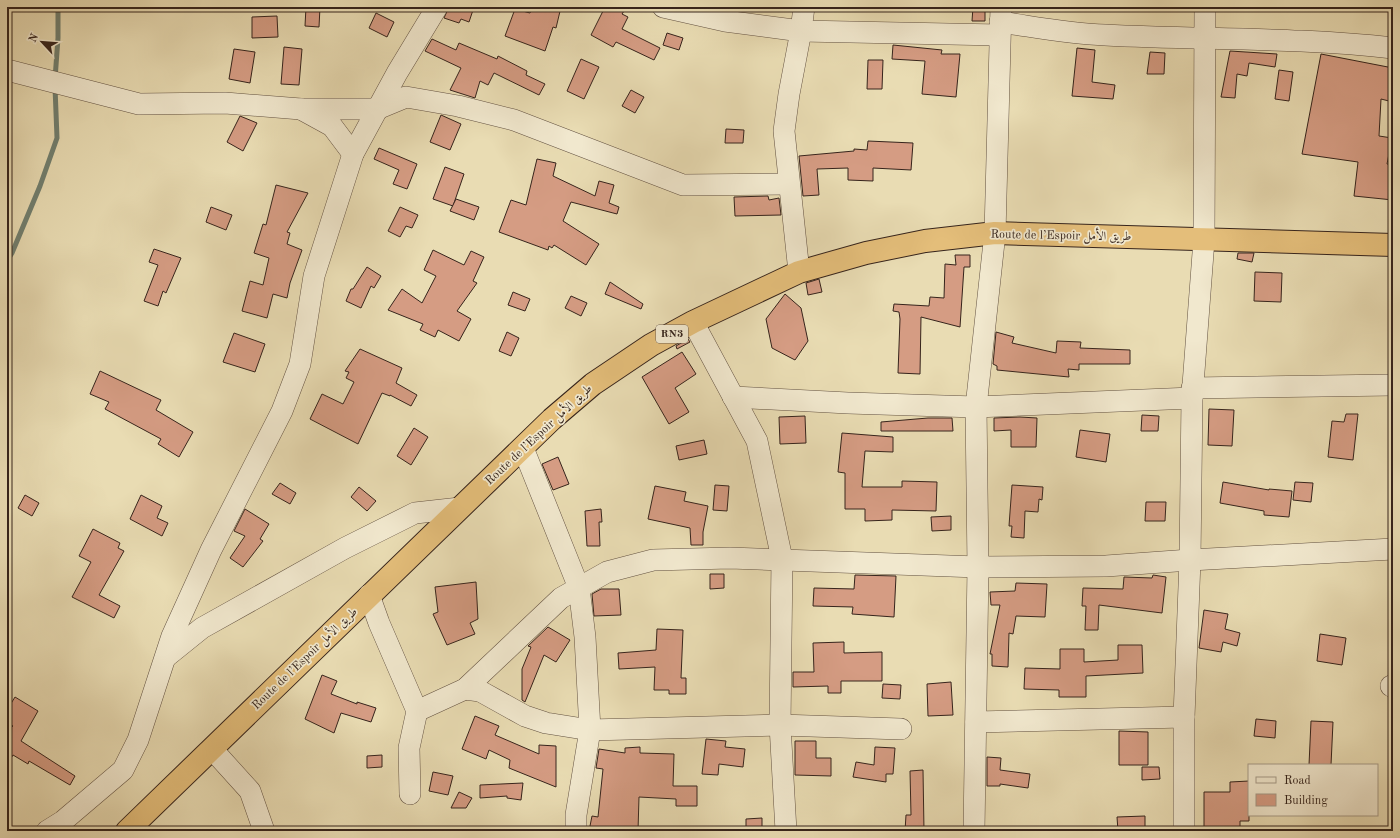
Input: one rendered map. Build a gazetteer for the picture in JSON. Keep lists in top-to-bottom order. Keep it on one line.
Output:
{"streets":{"highway":["Route de l’Espoir طريق الأمل","RN3"]},"legend":["Road","Building"],"north":"top left"}
